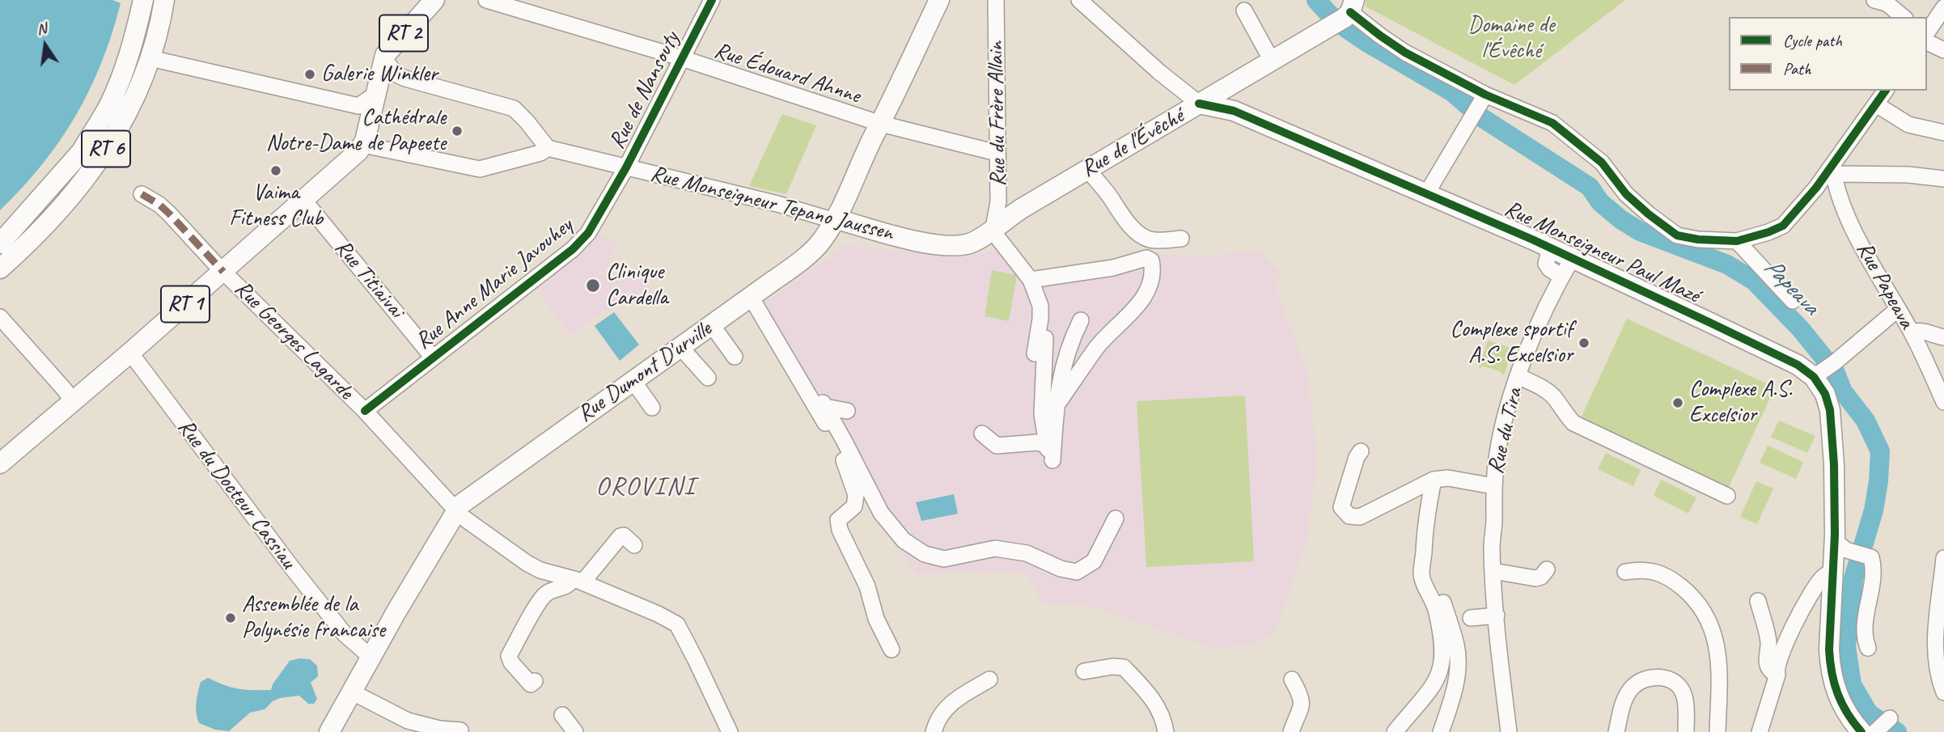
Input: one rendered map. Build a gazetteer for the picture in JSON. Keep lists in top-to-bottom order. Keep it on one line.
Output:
{"streets":{"main road":["RT 2","Rue de l'Évêché","RT 6","Rue Monseigneur Tepano Jaussen","Rue Monseigneur Paul Mazé","RT 1","Rue Dumont D'urville"],"street":["Rue Édouard Ahnne","Rue de Nansouty","Rue du Frère Allain","Rue Titiaivai","Rue Anne Marie Javouhey","Rue Papeava","Rue Georges Lagarde","Rue du Tira","Rue du Docteur Cassiau"]},"crossings":[["RT 2","RT 1"],["Rue Édouard Ahnne","Rue de Nansouty"],["Rue Édouard Ahnne","Rue du Frère Allain"],["Rue Édouard Ahnne","Rue Dumont D'urville"],["Rue de Nansouty","Rue Monseigneur Tepano Jaussen"],["Rue de Nansouty","Rue Anne Marie Javouhey"],["Rue du Frère Allain","Rue de l'Évêché"],["Rue du Frère Allain","Rue Monseigneur Tepano Jaussen"],["Rue de l'Évêché","Rue Monseigneur Tepano Jaussen"],["Rue de l'Évêché","Rue Monseigneur Paul Mazé"],["Rue Monseigneur Tepano Jaussen","Rue Anne Marie Javouhey"],["Rue Monseigneur Tepano Jaussen","Rue Dumont D'urville"],["Rue Monseigneur Paul Mazé","Rue du Tira"],["Rue Titiaivai","Rue Anne Marie Javouhey"],["Rue Titiaivai","RT 1"],["Rue Anne Marie Javouhey","Rue Georges Lagarde"],["RT 1","Rue Georges Lagarde"],["RT 1","Rue du Docteur Cassiau"],["Rue Georges Lagarde","Rue Dumont D'urville"],["Rue Dumont D'urville","Rue du Docteur Cassiau"]],"districts":["OROVINI"],"water":["Papeava"],"parks":["Domaine de l'Évêché"],"places":["Galerie Winkler","Cathédrale Notre-Dame de Papeete","Vaima Fitness Club","Clinique Cardella","Complexe sportif A.S. Excelsior","Complexe A.S. Excelsior","Assemblée de la Polynésie francaise"],"legend":["Cycle path","Path"],"north":"top"}
